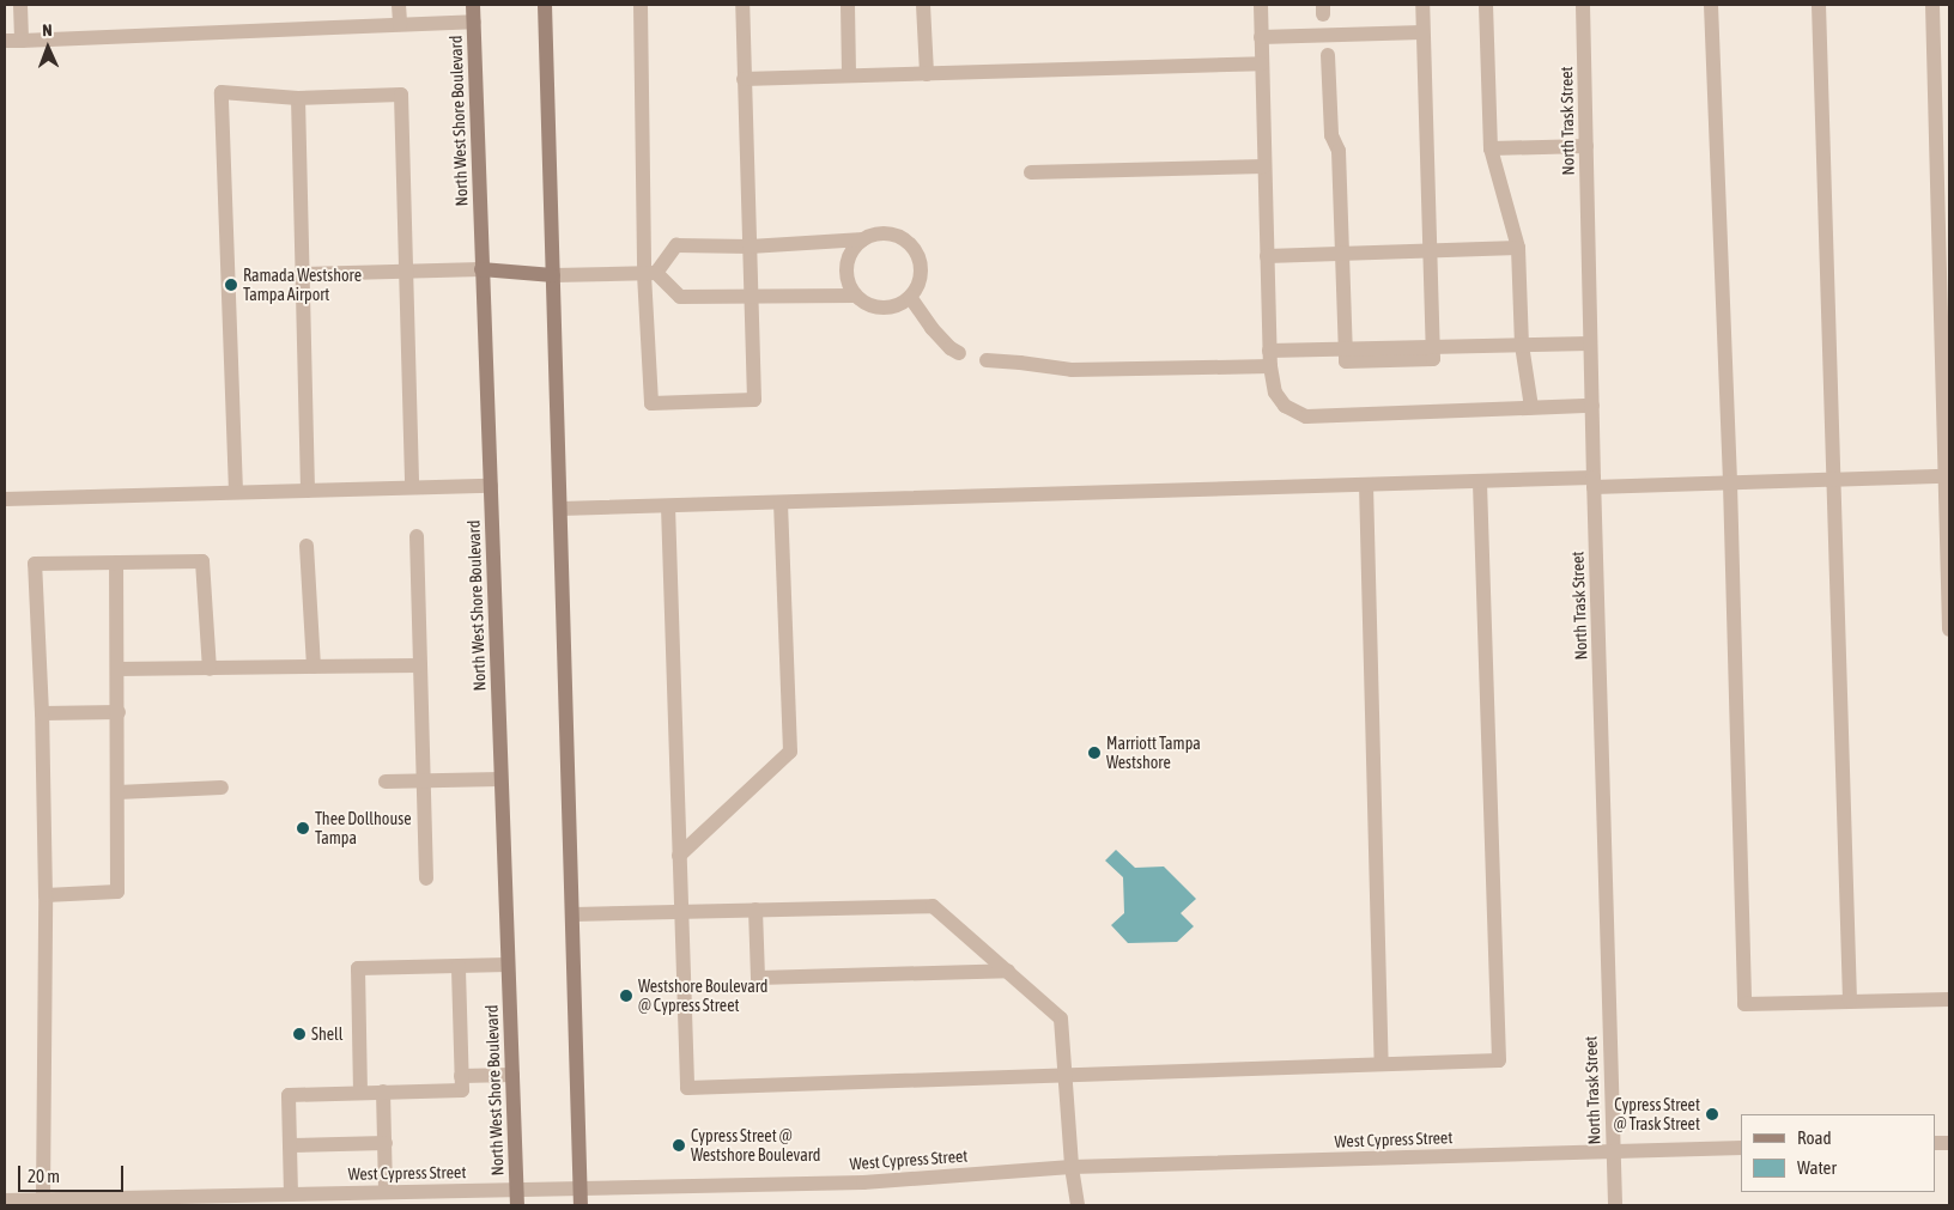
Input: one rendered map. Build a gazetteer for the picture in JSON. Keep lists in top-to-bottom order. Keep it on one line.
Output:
{"streets":{"main road":["North West Shore Boulevard"],"street":["North Trask Street","West Cypress Street"]},"crossings":[["North West Shore Boulevard","West Cypress Street"],["North Trask Street","West Cypress Street"]],"places":["Ramada Westshore Tampa Airport","Marriott Tampa Westshore","Thee Dollhouse Tampa","Westshore Boulevard @ Cypress Street","Shell","Cypress Street @ Trask Street","Cypress Street @ Westshore Boulevard"],"legend":["Road","Water"],"scale_bar":"20 m","north":"top"}
